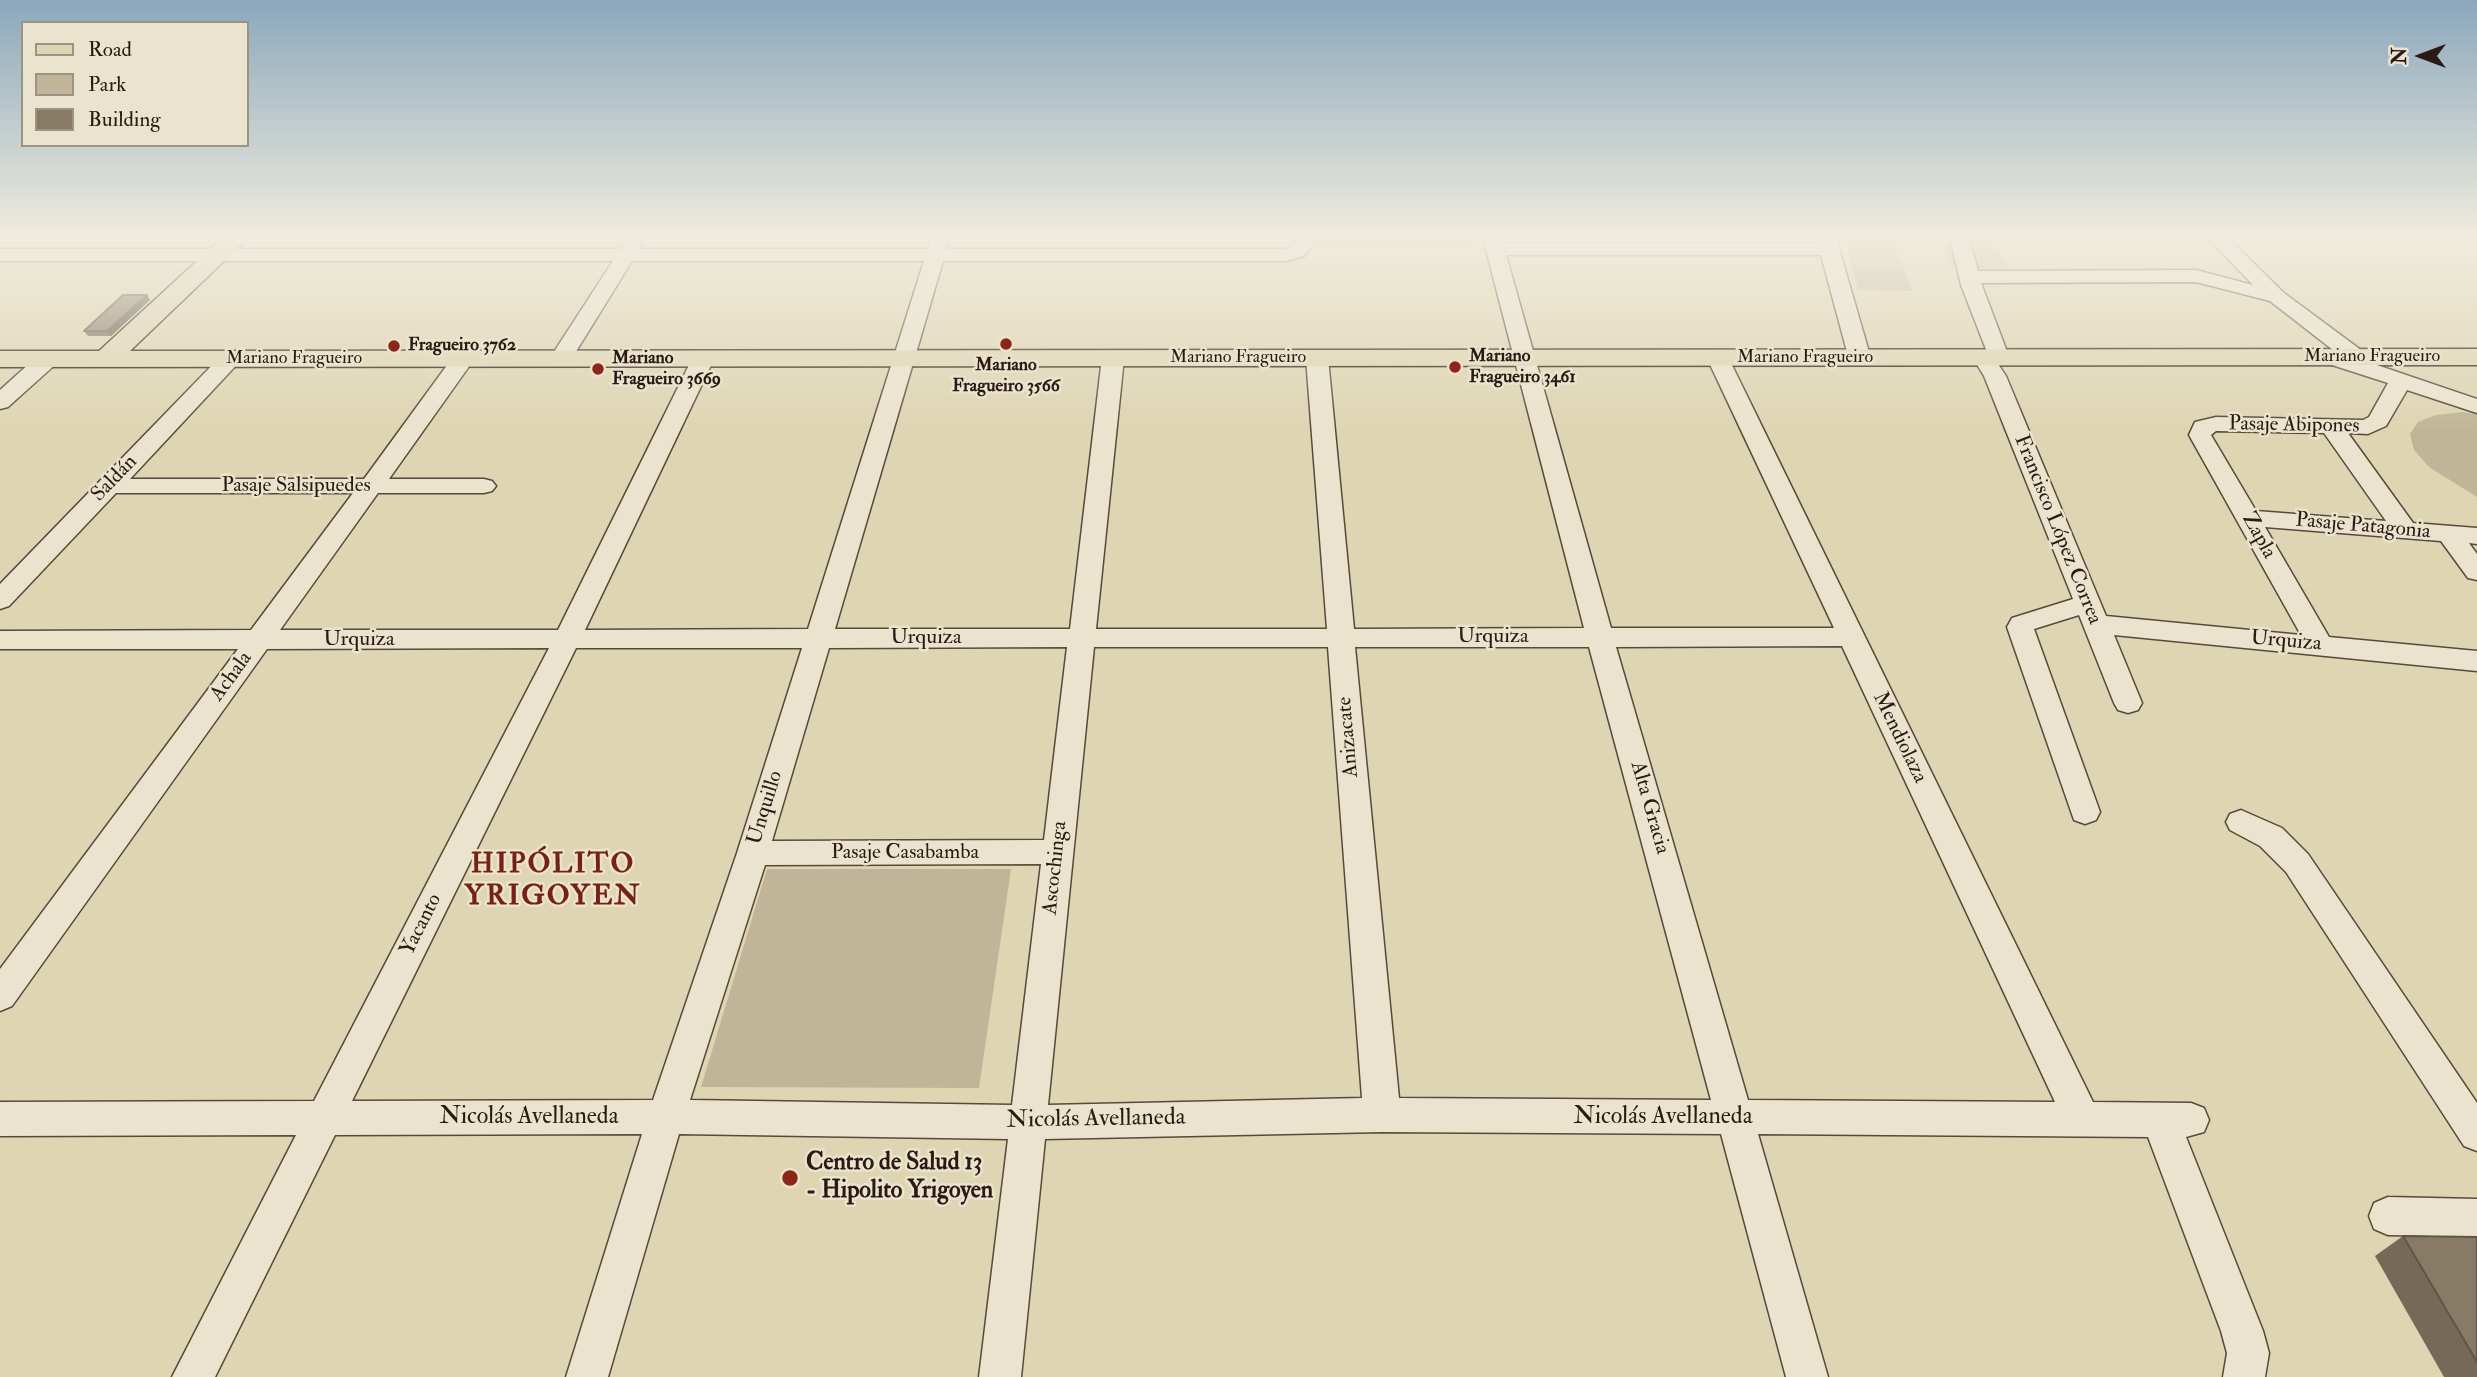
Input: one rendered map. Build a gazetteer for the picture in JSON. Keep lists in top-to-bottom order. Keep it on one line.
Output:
{"streets":{"main road":["Mariano Fragueiro"],"street":["Pasaje Abipones","Saldán","Pasaje Salsipuedes","Pasaje Patagonia","Francisco López Correa","Zapla","Urquiza","Achala","Anizacate","Mendiolaza","Unquillo","Alta Gracia","Pasaje Casabamba","Ascochinga","Yacanto","Nicolás Avellaneda"]},"crossings":[["Mariano Fragueiro","Saldán"],["Mariano Fragueiro","Francisco López Correa"],["Mariano Fragueiro","Achala"],["Mariano Fragueiro","Anizacate"],["Mariano Fragueiro","Mendiolaza"],["Mariano Fragueiro","Unquillo"],["Mariano Fragueiro","Alta Gracia"],["Mariano Fragueiro","Ascochinga"],["Mariano Fragueiro","Yacanto"],["Pasaje Abipones","Zapla"],["Saldán","Pasaje Salsipuedes"],["Pasaje Salsipuedes","Achala"],["Pasaje Patagonia","Zapla"],["Francisco López Correa","Urquiza"],["Zapla","Urquiza"],["Urquiza","Achala"],["Urquiza","Anizacate"],["Urquiza","Mendiolaza"],["Urquiza","Unquillo"],["Urquiza","Alta Gracia"],["Urquiza","Ascochinga"],["Urquiza","Yacanto"],["Anizacate","Nicolás Avellaneda"],["Mendiolaza","Nicolás Avellaneda"],["Unquillo","Pasaje Casabamba"],["Unquillo","Nicolás Avellaneda"],["Alta Gracia","Nicolás Avellaneda"],["Pasaje Casabamba","Ascochinga"],["Ascochinga","Nicolás Avellaneda"],["Yacanto","Nicolás Avellaneda"]],"districts":["HIPÓLITO YRIGOYEN"],"places":["Mariano Fragueiro 3566","Fragueiro 3762","Mariano Fragueiro 3461","Mariano Fragueiro 3669","Centro de Salud 13 - Hipolito Yrigoyen"],"legend":["Road","Park","Building"],"north":"left"}
